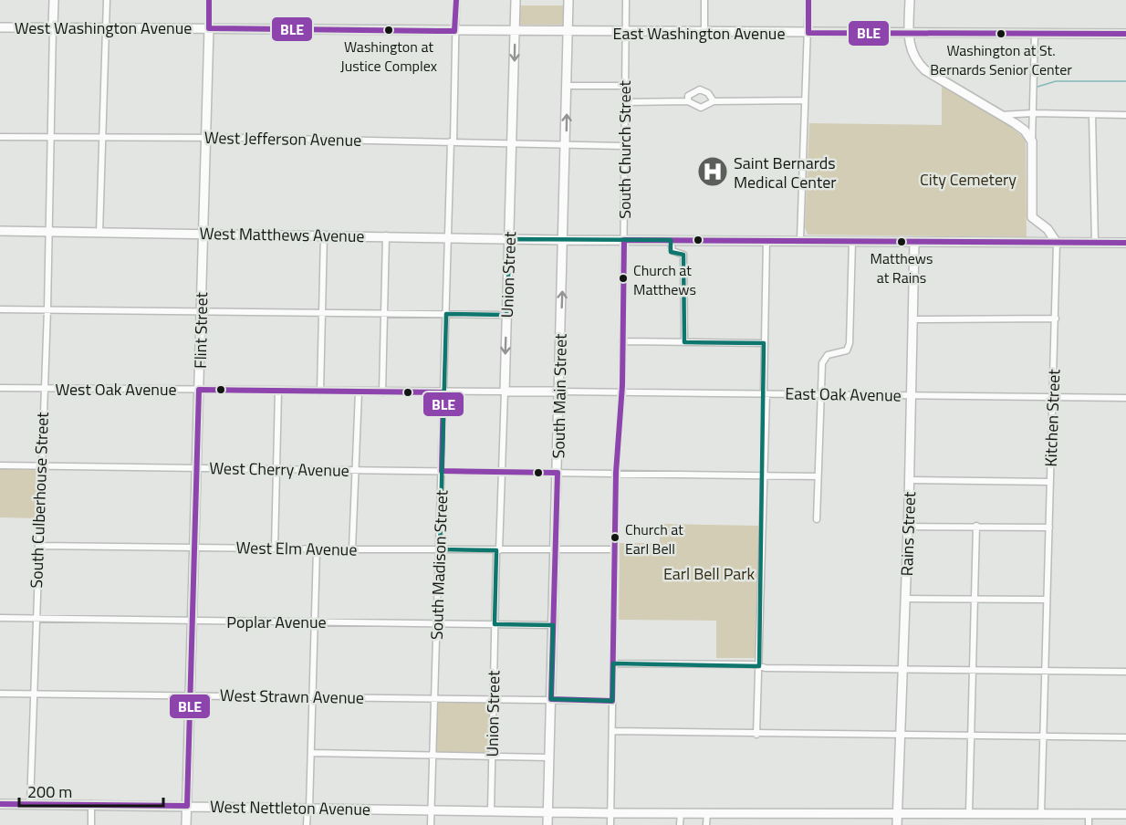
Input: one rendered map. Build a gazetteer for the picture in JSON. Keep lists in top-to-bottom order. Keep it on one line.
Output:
{"streets":{"street":["West Washington Avenue","East Washington Avenue","West Jefferson Avenue","South Church Street","West Matthews Avenue","Union Street","Flint Street","West Oak Avenue","East Oak Avenue","South Main Street","Kitchen Street","West Cherry Avenue","South Culberhouse Street","Rains Street","West Elm Avenue","South Madison Street","Poplar Avenue","West Strawn Avenue","West Nettleton Avenue"]},"crossings":[["West Washington Avenue","East Washington Avenue"],["West Washington Avenue","Union Street"],["West Washington Avenue","Flint Street"],["West Washington Avenue","South Main Street"],["West Washington Avenue","South Culberhouse Street"],["West Washington Avenue","South Madison Street"],["East Washington Avenue","South Church Street"],["East Washington Avenue","South Main Street"],["West Jefferson Avenue","South Church Street"],["West Jefferson Avenue","Union Street"],["West Jefferson Avenue","Flint Street"],["West Jefferson Avenue","South Main Street"],["West Jefferson Avenue","South Culberhouse Street"],["West Jefferson Avenue","South Madison Street"],["South Church Street","West Matthews Avenue"],["South Church Street","East Oak Avenue"],["South Church Street","West Cherry Avenue"],["South Church Street","West Elm Avenue"],["South Church Street","West Strawn Avenue"],["South Church Street","West Nettleton Avenue"],["West Matthews Avenue","Union Street"],["West Matthews Avenue","Flint Street"],["West Matthews Avenue","South Main Street"],["West Matthews Avenue","Kitchen Street"],["West Matthews Avenue","South Culberhouse Street"],["West Matthews Avenue","Rains Street"],["West Matthews Avenue","South Madison Street"],["Union Street","West Oak Avenue"],["Union Street","West Cherry Avenue"],["Union Street","West Elm Avenue"],["Union Street","Poplar Avenue"],["Union Street","West Strawn Avenue"],["Union Street","West Nettleton Avenue"],["Flint Street","West Oak Avenue"],["Flint Street","West Cherry Avenue"],["Flint Street","West Elm Avenue"],["Flint Street","Poplar Avenue"],["Flint Street","West Strawn Avenue"],["Flint Street","West Nettleton Avenue"],["West Oak Avenue","East Oak Avenue"],["West Oak Avenue","South Main Street"],["West Oak Avenue","South Culberhouse Street"],["West Oak Avenue","South Madison Street"],["East Oak Avenue","South Main Street"],["East Oak Avenue","Kitchen Street"],["East Oak Avenue","Rains Street"],["South Main Street","West Cherry Avenue"],["South Main Street","West Elm Avenue"],["South Main Street","Poplar Avenue"],["South Main Street","West Strawn Avenue"],["South Main Street","West Nettleton Avenue"],["Kitchen Street","West Nettleton Avenue"],["West Cherry Avenue","South Culberhouse Street"],["West Cherry Avenue","South Madison Street"],["South Culberhouse Street","West Elm Avenue"],["South Culberhouse Street","Poplar Avenue"],["South Culberhouse Street","West Strawn Avenue"],["South Culberhouse Street","West Nettleton Avenue"],["Rains Street","West Nettleton Avenue"],["West Elm Avenue","South Madison Street"],["South Madison Street","Poplar Avenue"],["South Madison Street","West Strawn Avenue"],["South Madison Street","West Nettleton Avenue"]],"parks":["City Cemetery","Earl Bell Park"],"places":{"other":["Washington at Justice Complex","Washington at St. Bernards Senior Center","Matthews at Rains","Church at Matthews","Church at Earl Bell"],"hospital":["Saint Bernards Medical Center"]},"lines":["transit line BLE"],"scale_bar":"200 m"}
